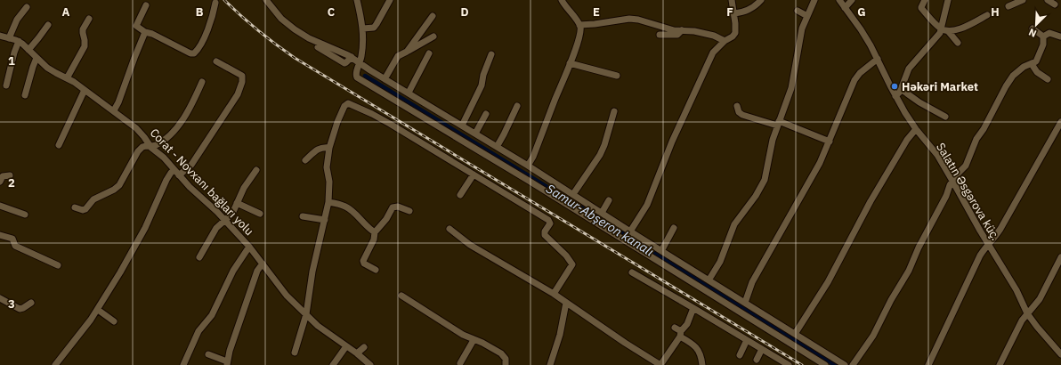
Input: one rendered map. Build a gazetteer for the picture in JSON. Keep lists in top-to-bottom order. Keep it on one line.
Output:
{"streets":{"street":["Corat - Novxanı bağları yolu","Salatın Əsgərova küç."]},"water":["Samur-Abşeron kanalı"],"places":["Həkəri Market"],"north":"bottom left","grid":{"columns":["A","B","C","D","E","F","G","H"],"rows":["1","2","3"]}}
